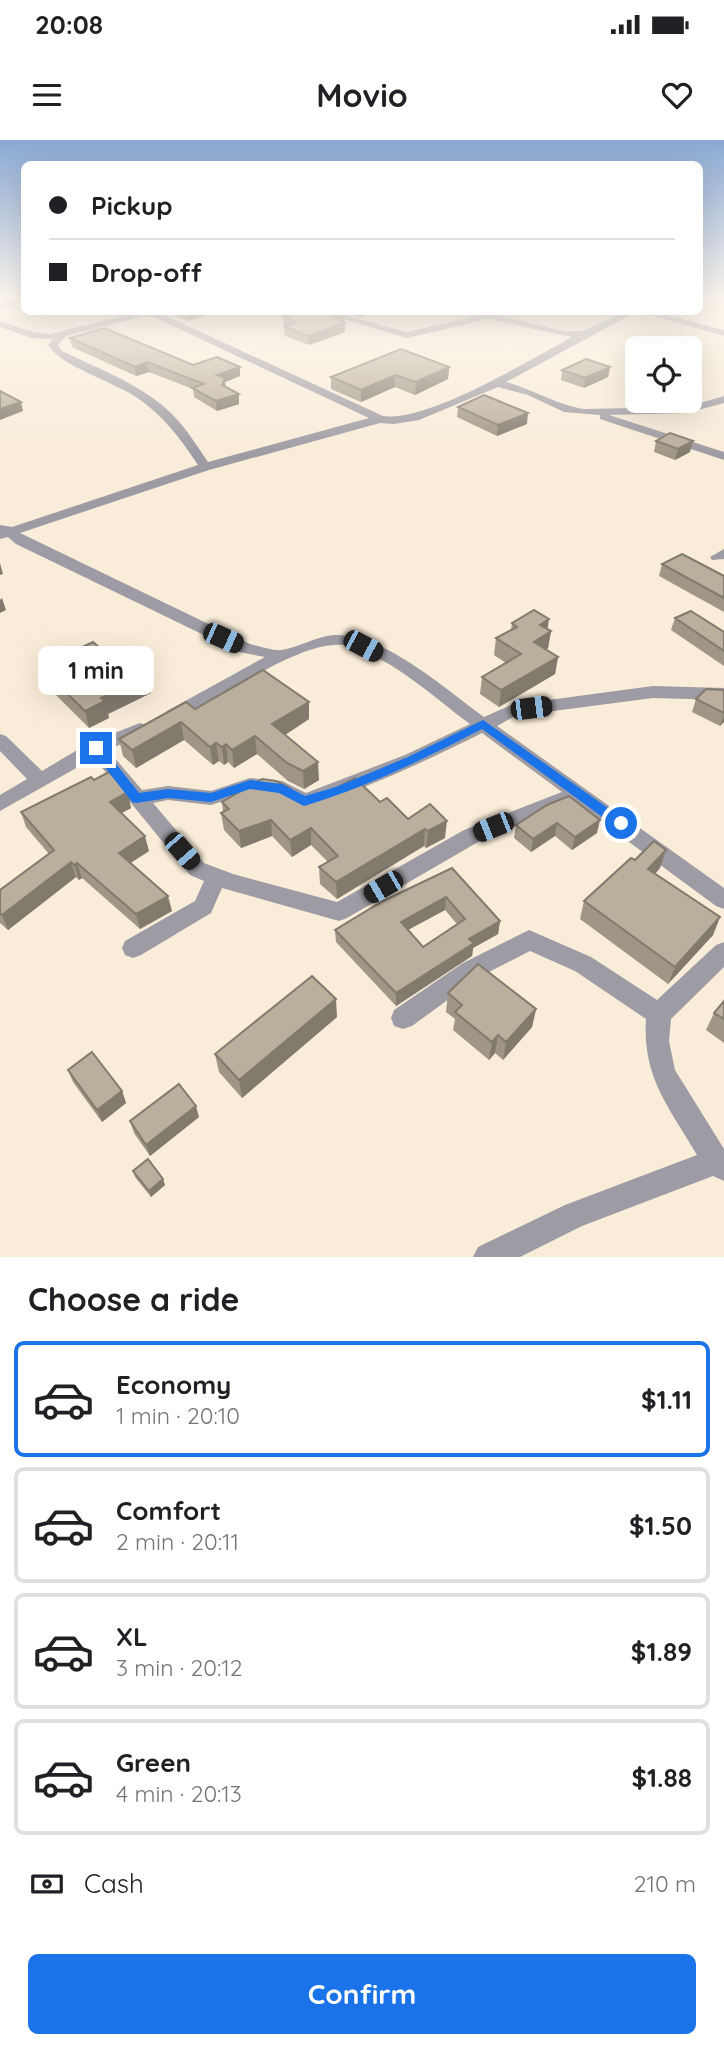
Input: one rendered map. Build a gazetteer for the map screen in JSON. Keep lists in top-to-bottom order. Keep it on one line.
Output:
{"page":{"status":"20:08","header":"Movio","banner":["Pickup","Drop-off"],"bubble":"1 min","heading":"Choose a ride","list":[{"name":"Economy","note":"1 min · 20:10","value":"$1.11"},{"name":"Comfort","note":"2 min · 20:11","value":"$1.50"},{"name":"XL","note":"3 min · 20:12","value":"$1.89"},{"name":"Green","note":"4 min · 20:13","value":"$1.88"}],"pay":["Cash","210 m"],"buttons":"Confirm"}}
